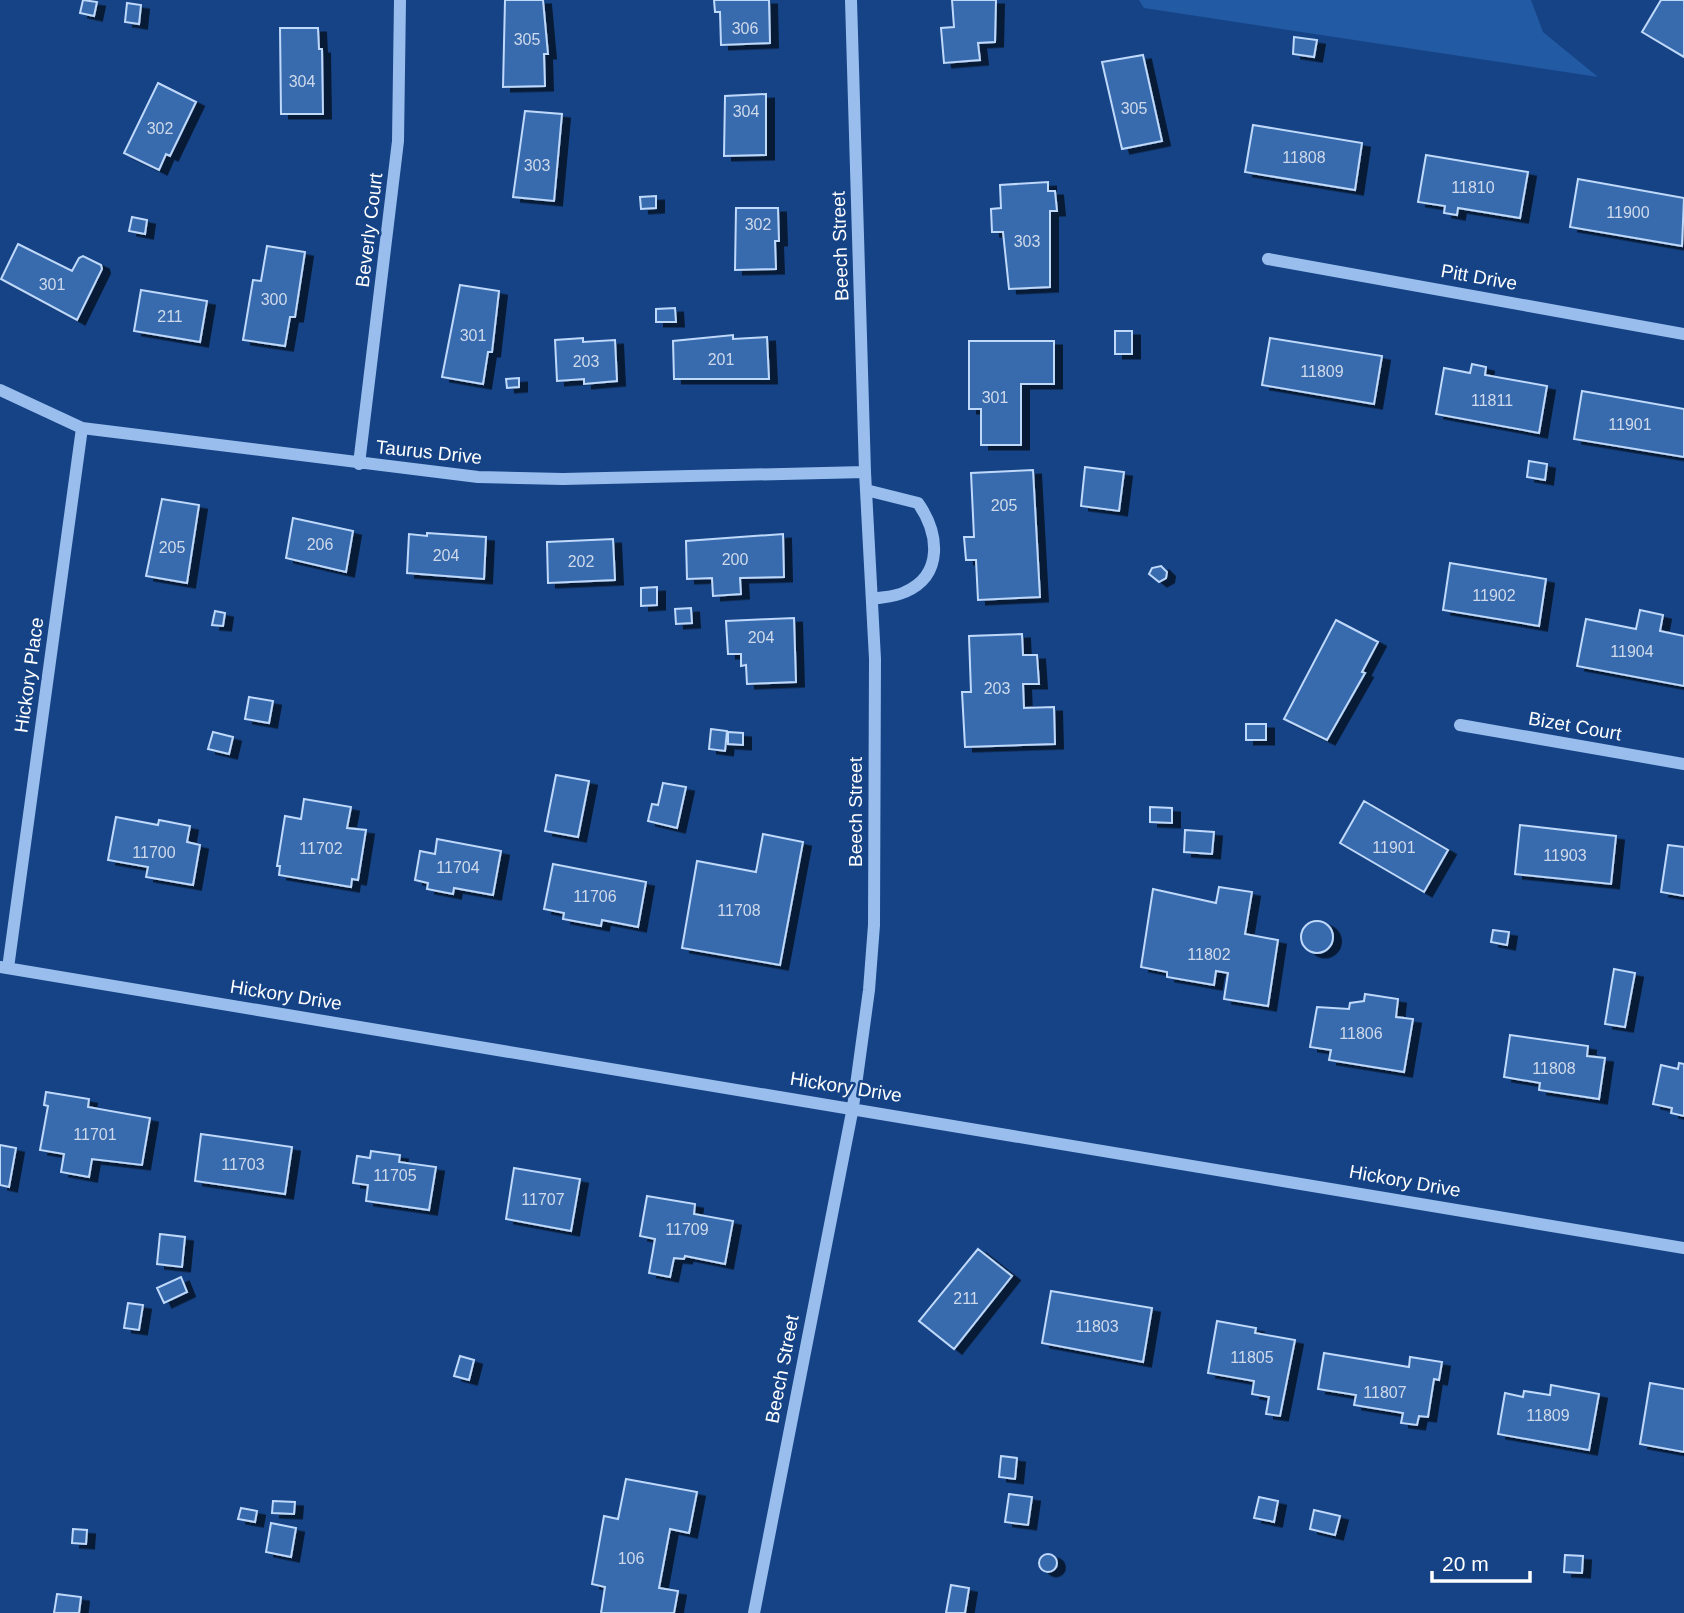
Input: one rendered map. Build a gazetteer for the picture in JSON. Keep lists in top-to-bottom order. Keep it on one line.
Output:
{"streets":{"street":["Beverly Court","Beech Street","Pitt Drive","Taurus Drive","Hickory Place","Bizet Court","Hickory Drive"]},"crossings":[["Beverly Court","Taurus Drive"],["Beech Street","Taurus Drive"],["Beech Street","Hickory Drive"],["Taurus Drive","Hickory Place"],["Hickory Place","Hickory Drive"]],"house_numbers":["306","305","304","305","304","302","11808","303","11810","11900","302","303","301","300","211","301","201","203","11809","301","11811","11901","205","206","205","204","200","202","11902","204","11904","203","11901","11702","11700","11903","11704","11706","11708","11802","11806","11808","11701","11703","11705","11707","11709","211","11803","11805","11807","11809","106"],"scale_bar":"20 m"}
